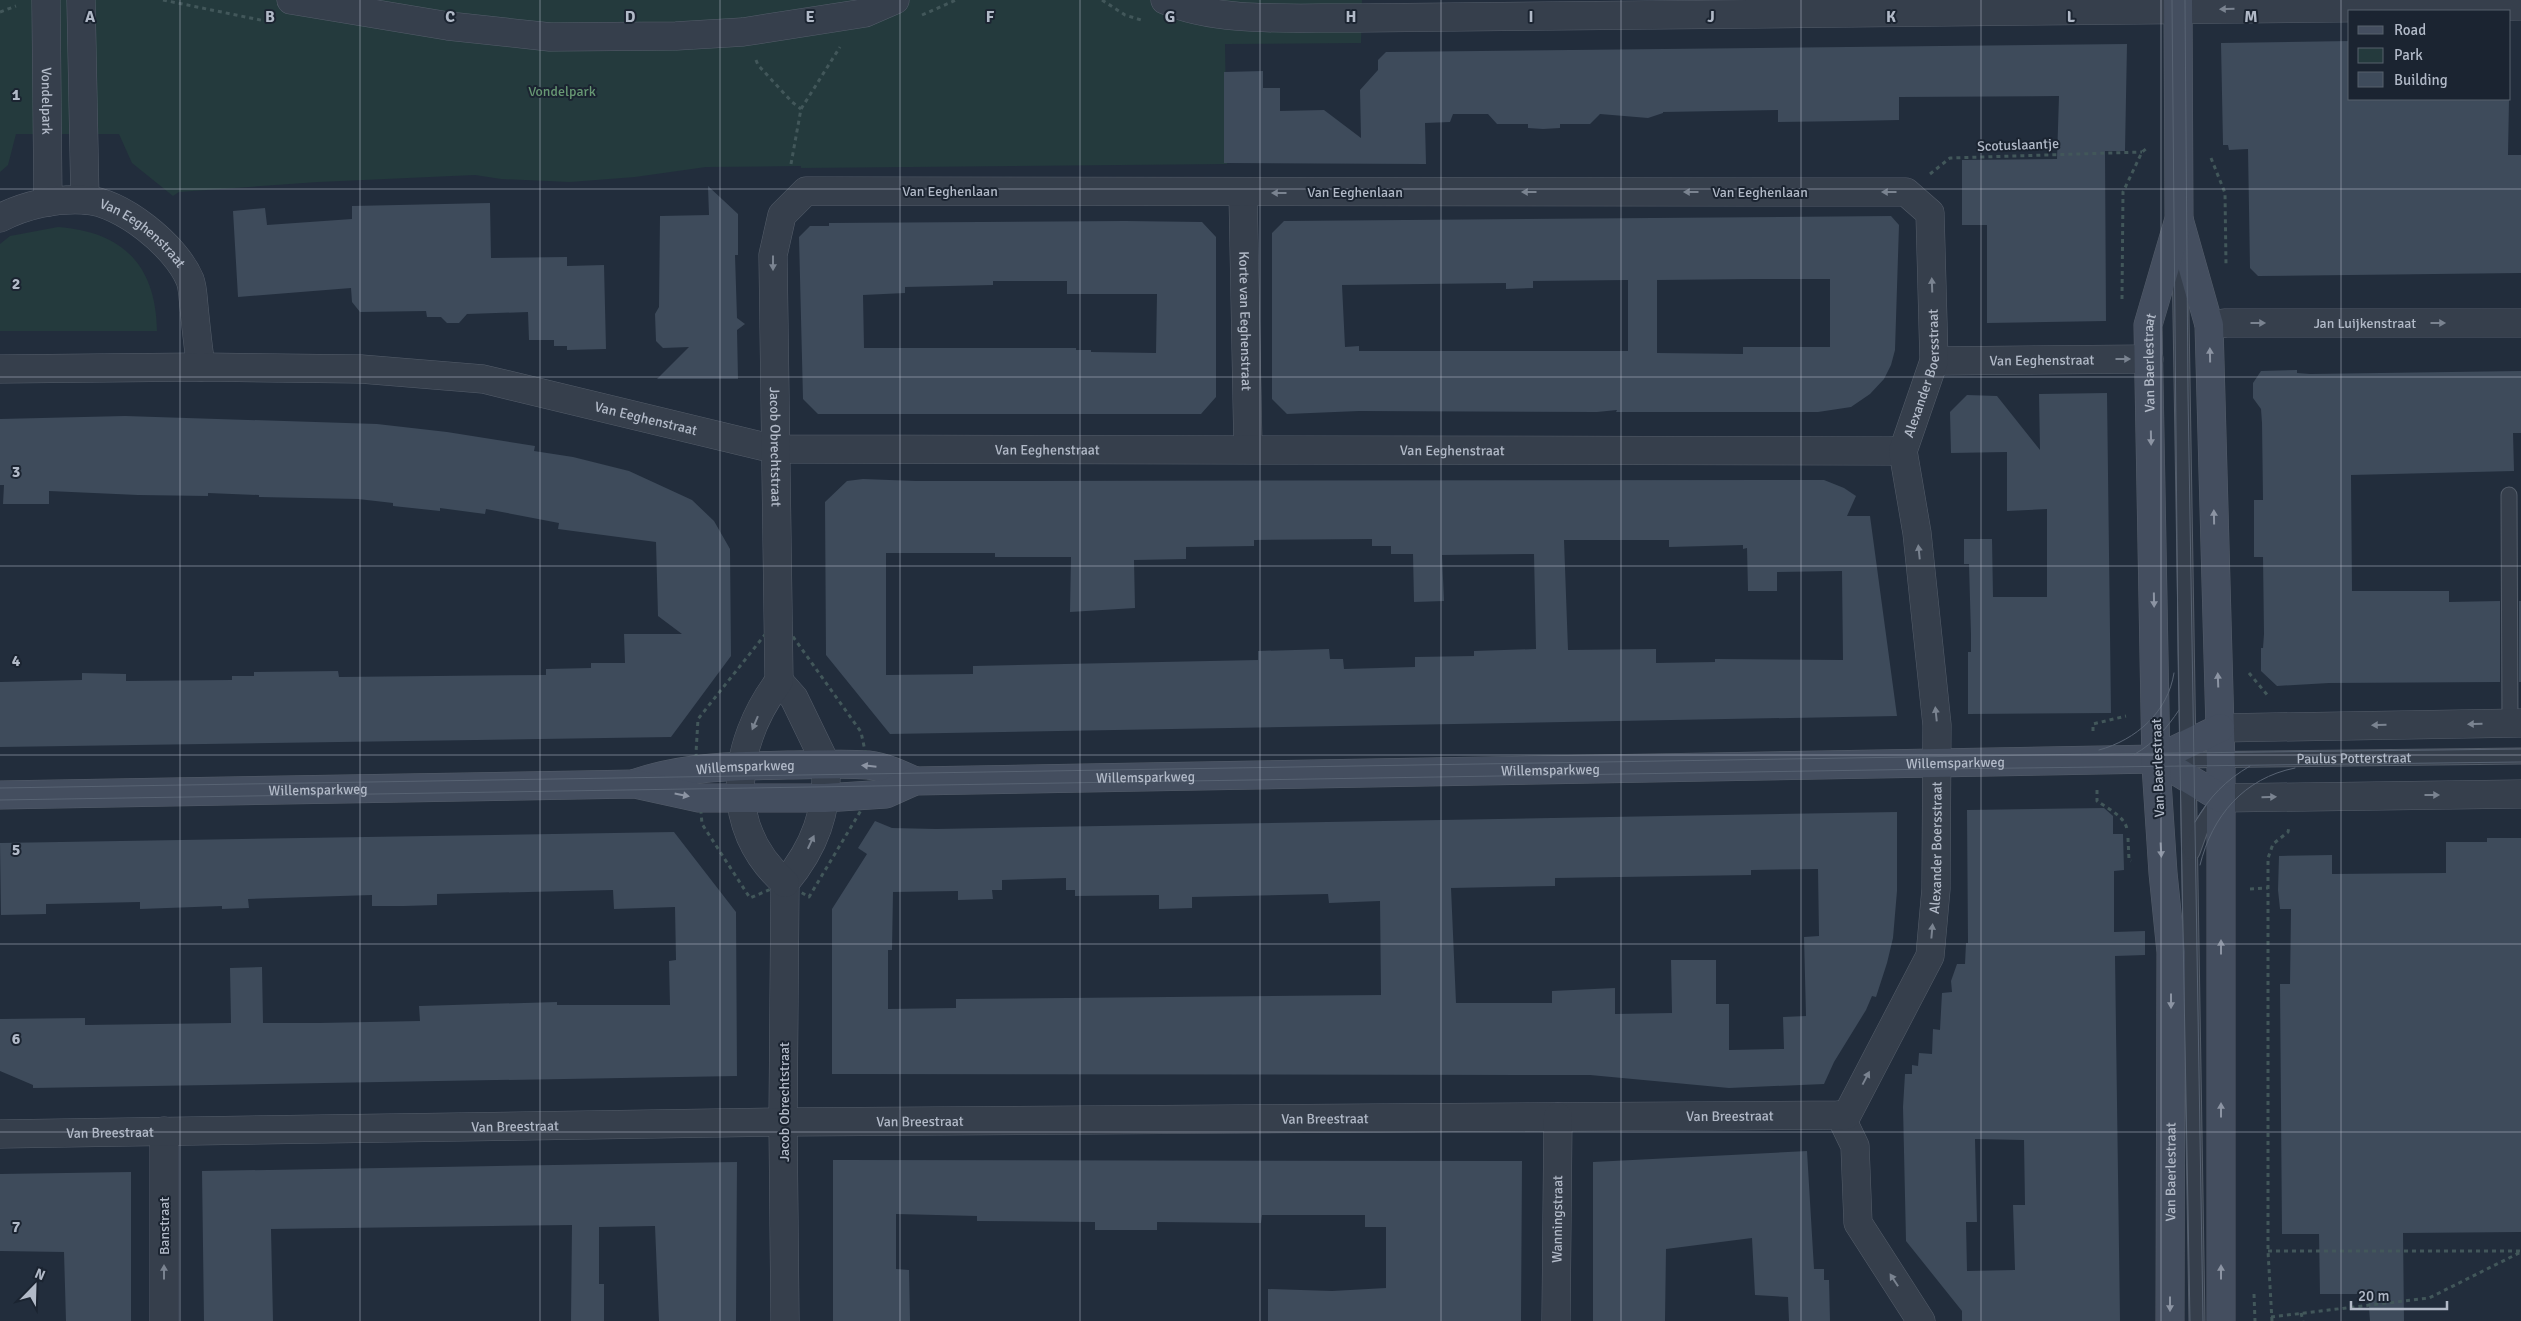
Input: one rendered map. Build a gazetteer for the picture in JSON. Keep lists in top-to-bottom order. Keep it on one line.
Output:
{"streets":{"street":["Vondelpark","Van Eeghenlaan","Van Eeghenstraat","Korte van Eeghenstraat","Jan Luijkenstraat","Van Baerlestraat","Alexander Boersstraat","Jacob Obrechtstraat","Willemsparkweg","Van Breestraat","Wanningstraat","Banstraat"],"lane":["Paulus Potterstraat"],"path":["Scotuslaantje"]},"crossings":[["Vondelpark","Van Eeghenstraat"],["Scotuslaantje","Van Eeghenlaan"],["Scotuslaantje","Alexander Boersstraat"],["Van Eeghenlaan","Korte van Eeghenstraat"],["Van Eeghenlaan","Alexander Boersstraat"],["Van Eeghenlaan","Jacob Obrechtstraat"],["Van Eeghenstraat","Korte van Eeghenstraat"],["Van Eeghenstraat","Van Baerlestraat"],["Van Eeghenstraat","Alexander Boersstraat"],["Van Eeghenstraat","Jacob Obrechtstraat"],["Jan Luijkenstraat","Van Baerlestraat"],["Van Baerlestraat","Paulus Potterstraat"],["Van Baerlestraat","Willemsparkweg"],["Alexander Boersstraat","Willemsparkweg"],["Alexander Boersstraat","Van Breestraat"],["Jacob Obrechtstraat","Van Breestraat"],["Van Breestraat","Wanningstraat"],["Van Breestraat","Banstraat"]],"one_way":["Jan Luijkenstraat","Alexander Boersstraat","Banstraat"],"parks":["Vondelpark"],"legend":["Road","Park","Building"],"scale_bar":"20 m","north":"top right","grid":{"columns":["A","B","C","D","E","F","G","H","I","J","K","L","M"],"rows":["1","2","3","4","5","6","7"]}}
